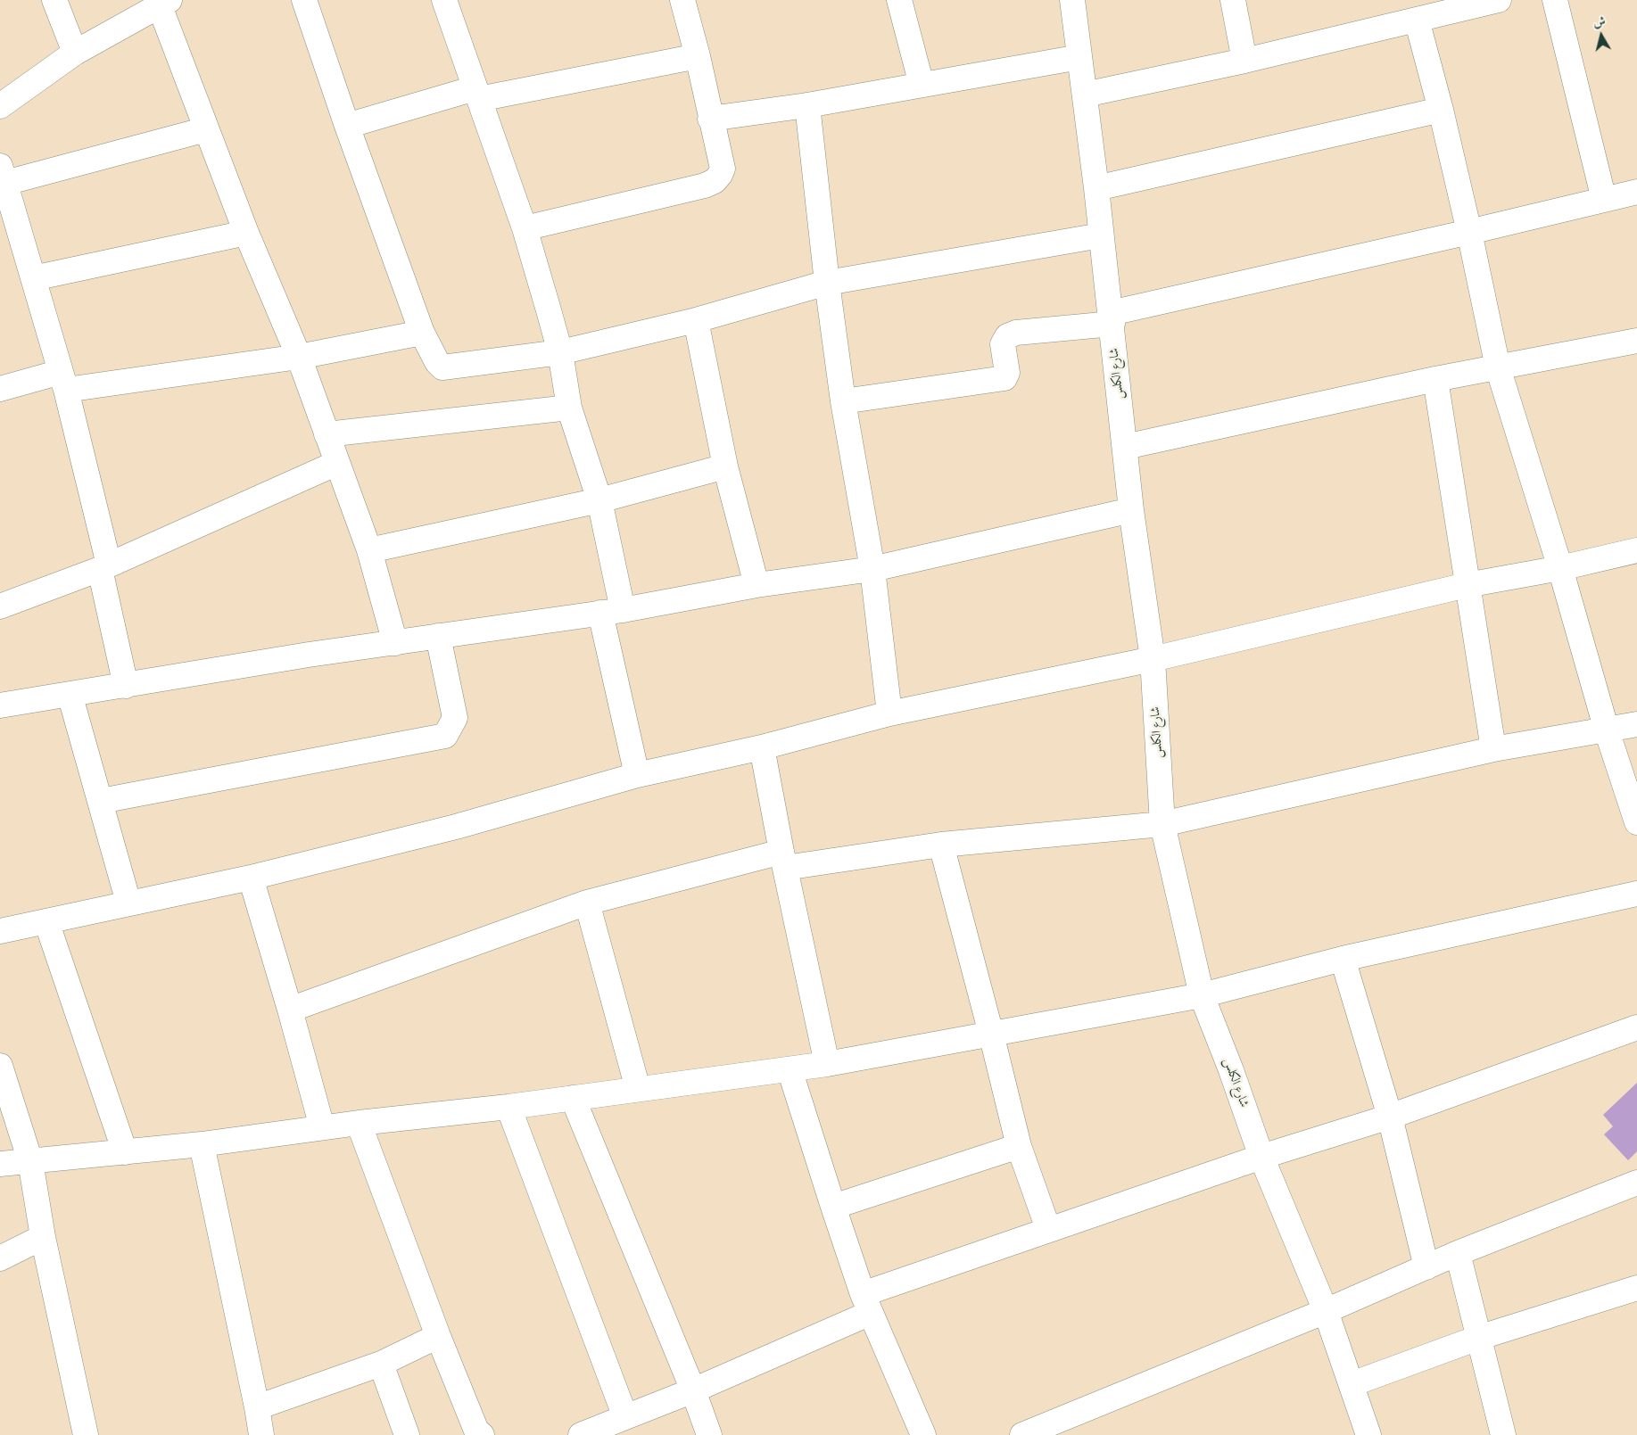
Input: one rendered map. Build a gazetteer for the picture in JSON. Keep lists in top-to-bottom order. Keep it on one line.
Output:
{"streets":{"street":["شارع الكلس"]},"north":"top"}
